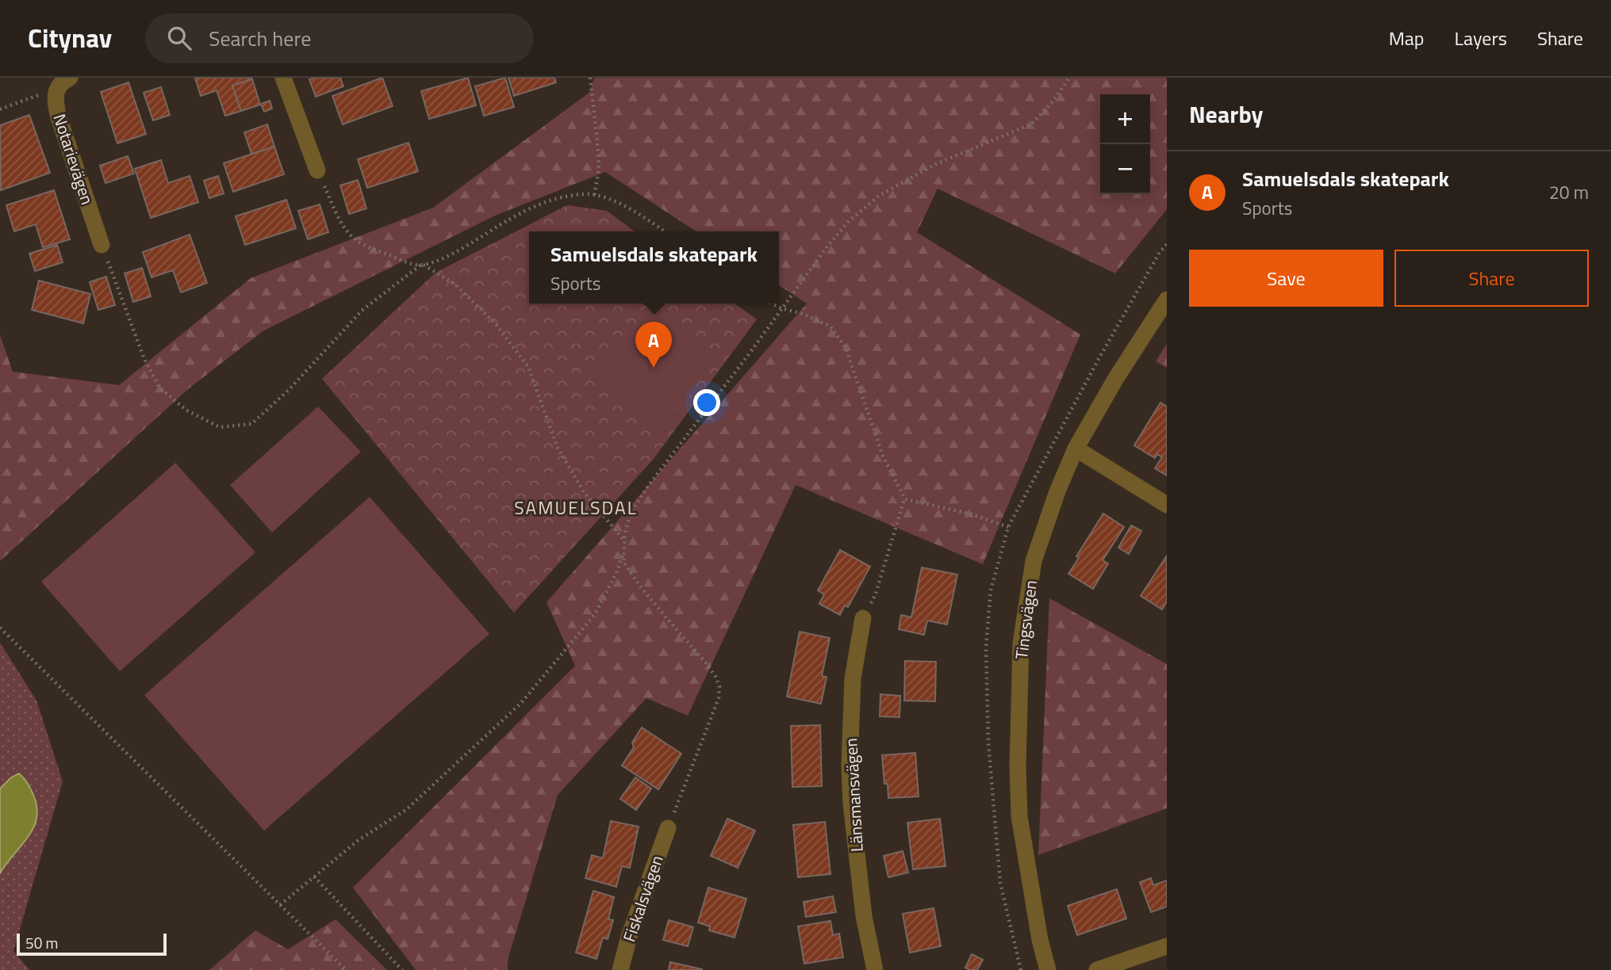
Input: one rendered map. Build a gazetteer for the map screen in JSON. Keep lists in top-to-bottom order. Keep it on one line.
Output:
{"streets":{"street":["Notarievägen","Tingsvägen","Länsmansvägen","Fiskalsvägen"]},"districts":["SAMUELSDAL"],"scale_bar":"50 m","page":{"header":"Citynav","search":"Search here","nav":["Map","Layers","Share"],"heading":"Nearby","map_buttons":["+","−"],"list":[{"mark":"A","name":"Samuelsdals skatepark","note":"Sports","value":"20 m"}],"popup":["Samuelsdals skatepark","Sports"],"buttons":["Save","Share"],"pins":"A","scale":"50 m"}}
